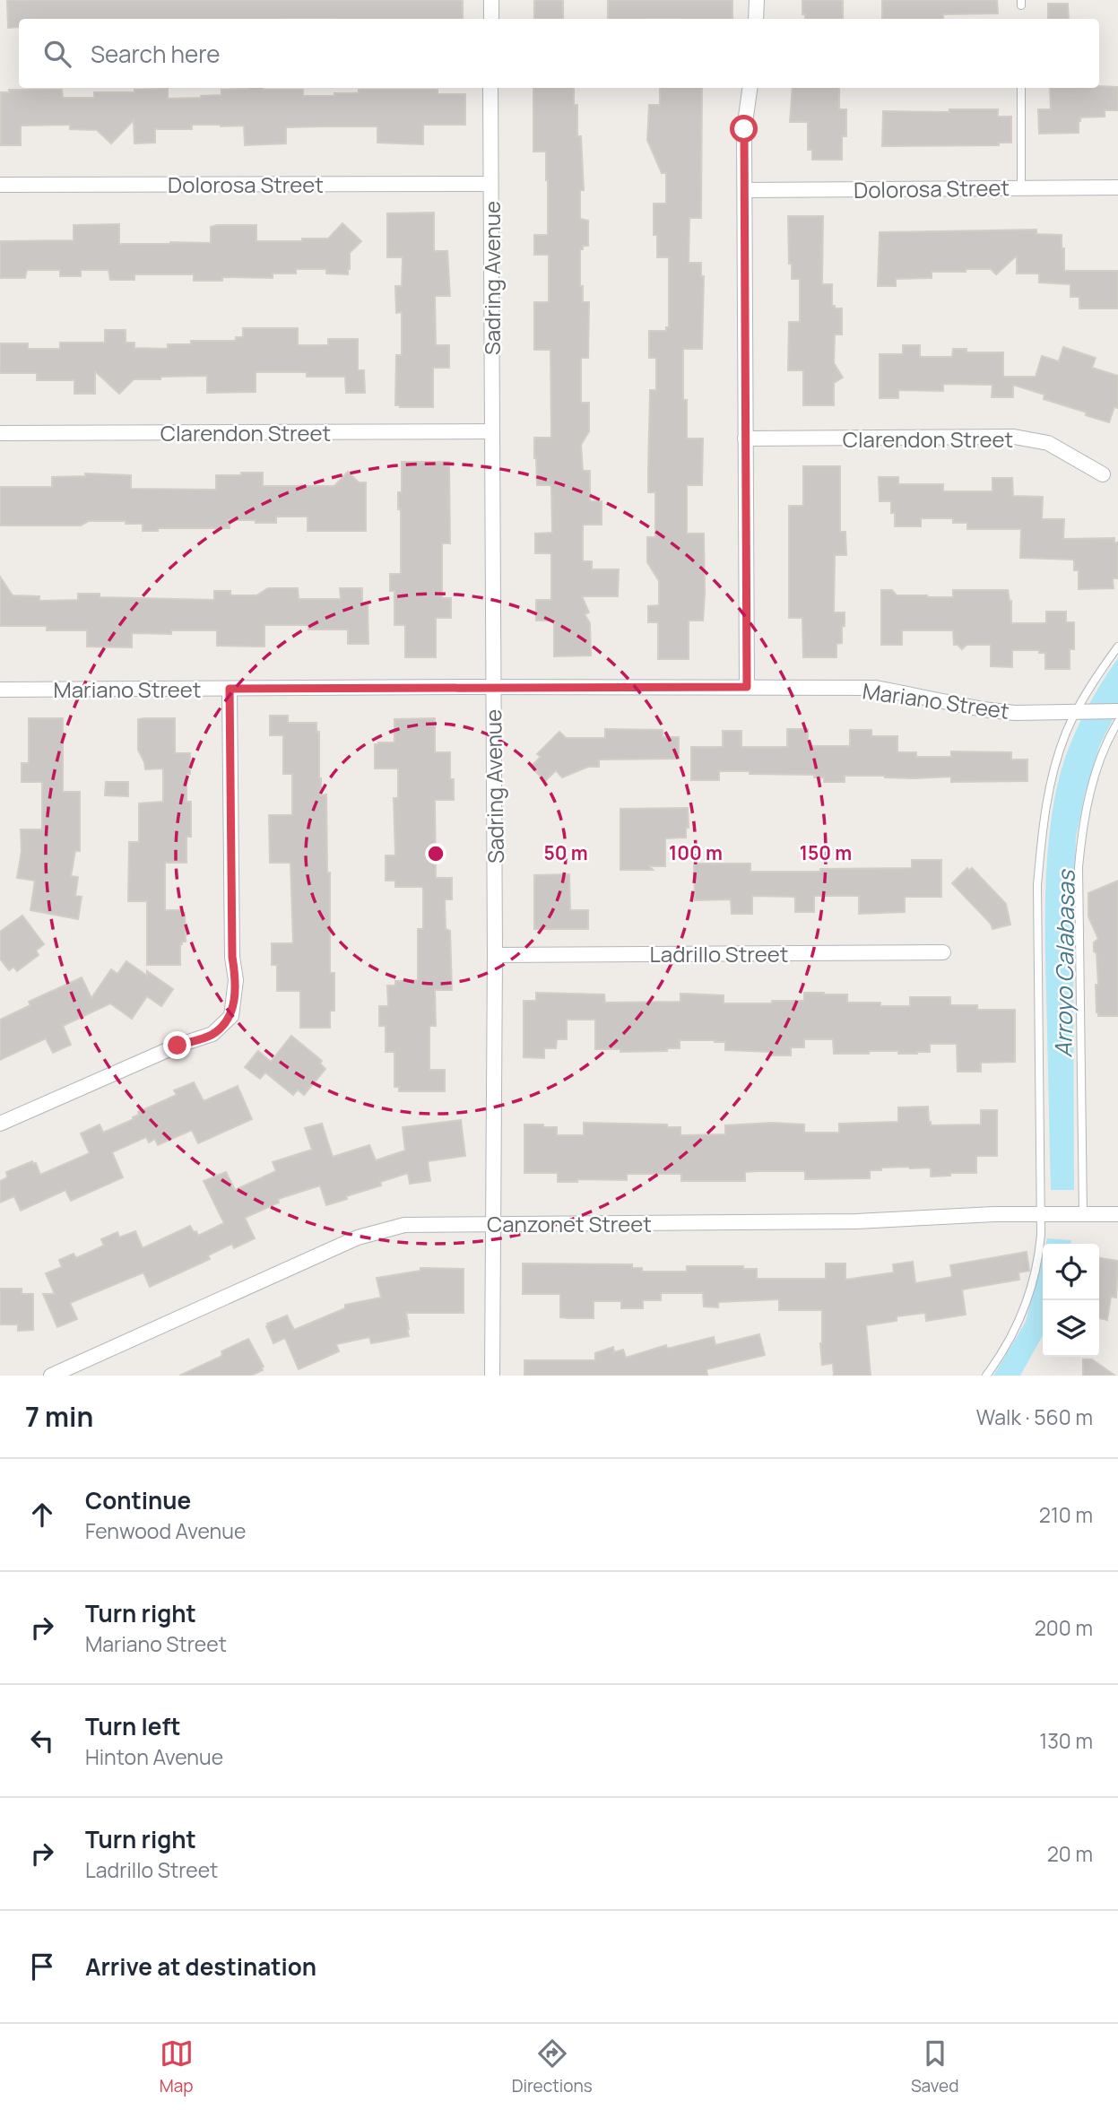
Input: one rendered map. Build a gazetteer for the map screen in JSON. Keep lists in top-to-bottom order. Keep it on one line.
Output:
{"streets":{"street":["Dolorosa Street","Sadring Avenue","Clarendon Street","Mariano Street","Ladrillo Street","Canzonet Street"]},"crossings":[["Dolorosa Street","Sadring Avenue"],["Sadring Avenue","Clarendon Street"],["Sadring Avenue","Mariano Street"],["Sadring Avenue","Ladrillo Street"],["Sadring Avenue","Canzonet Street"]],"water":["Arroyo Calabasas"],"page":{"search":"Search here","heading":["7 min","Walk · 560 m"],"list":[["Continue","Fenwood Avenue","210 m"],["Turn right","Mariano Street","200 m"],["Turn left","Hinton Avenue","130 m"],["Turn right","Ladrillo Street","20 m"],"Arrive at destination"],"nav":["Map","Directions","Saved"]},"rings":["50 m","100 m","150 m"]}
